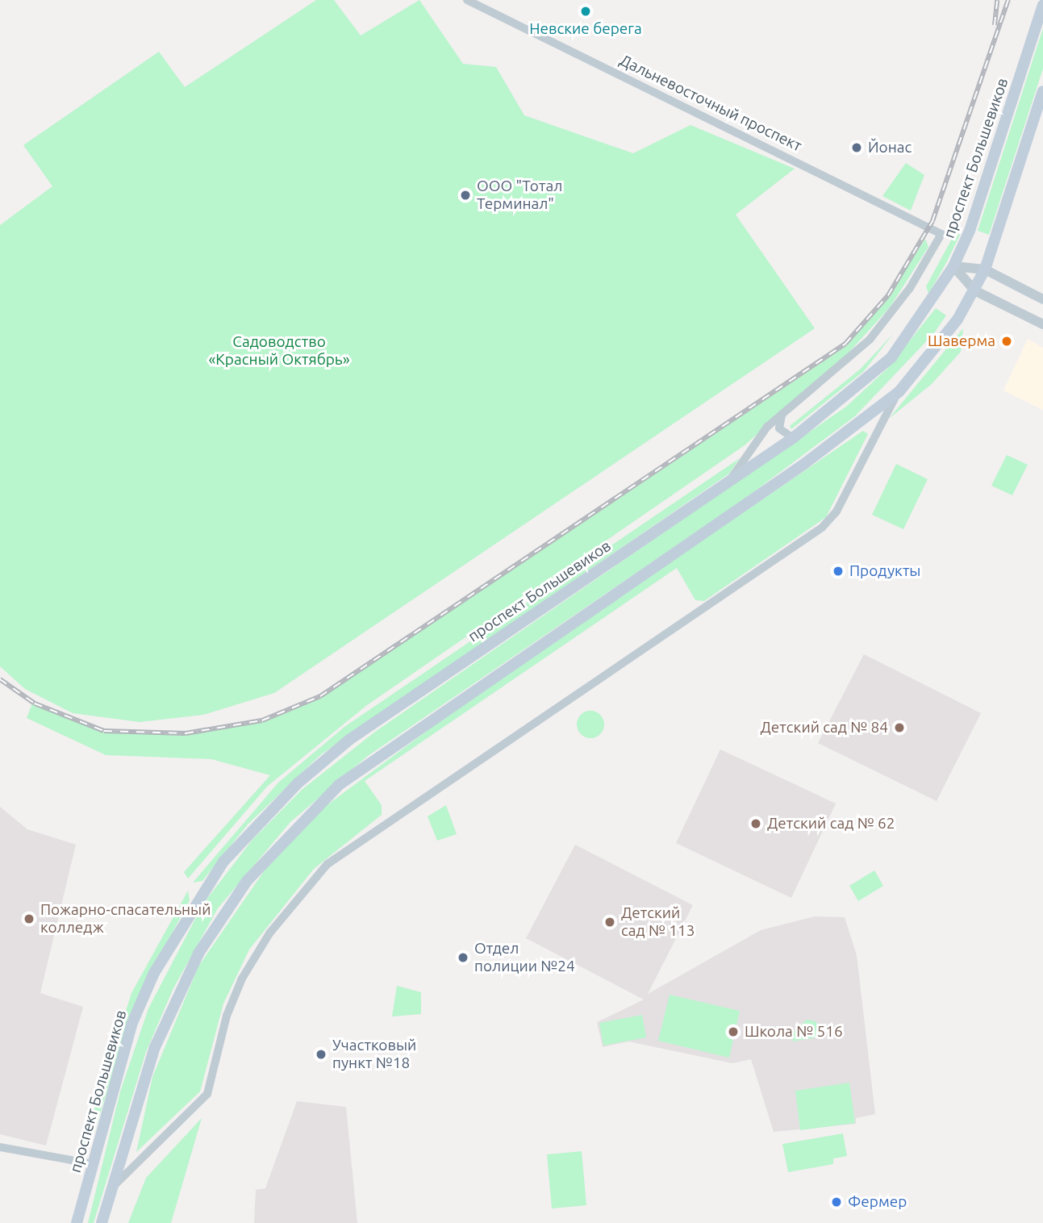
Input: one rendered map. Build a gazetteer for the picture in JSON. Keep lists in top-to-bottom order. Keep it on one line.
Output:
{"streets":{"main road":["проспект Большевиков"],"street":["Дальневосточный проспект"]},"parks":["Садоводство «Красный Октябрь»"],"places":["Невские берега","Йонас","ООО \"Тотал Терминал\"","Шаверма","Продукты","Детский сад № 84","Детский сад № 62","Пожарно-спасательный колледж","Детский сад № 113","Отдел полиции №24","Школа № 516","Участковый пункт №18","Фермер"]}
